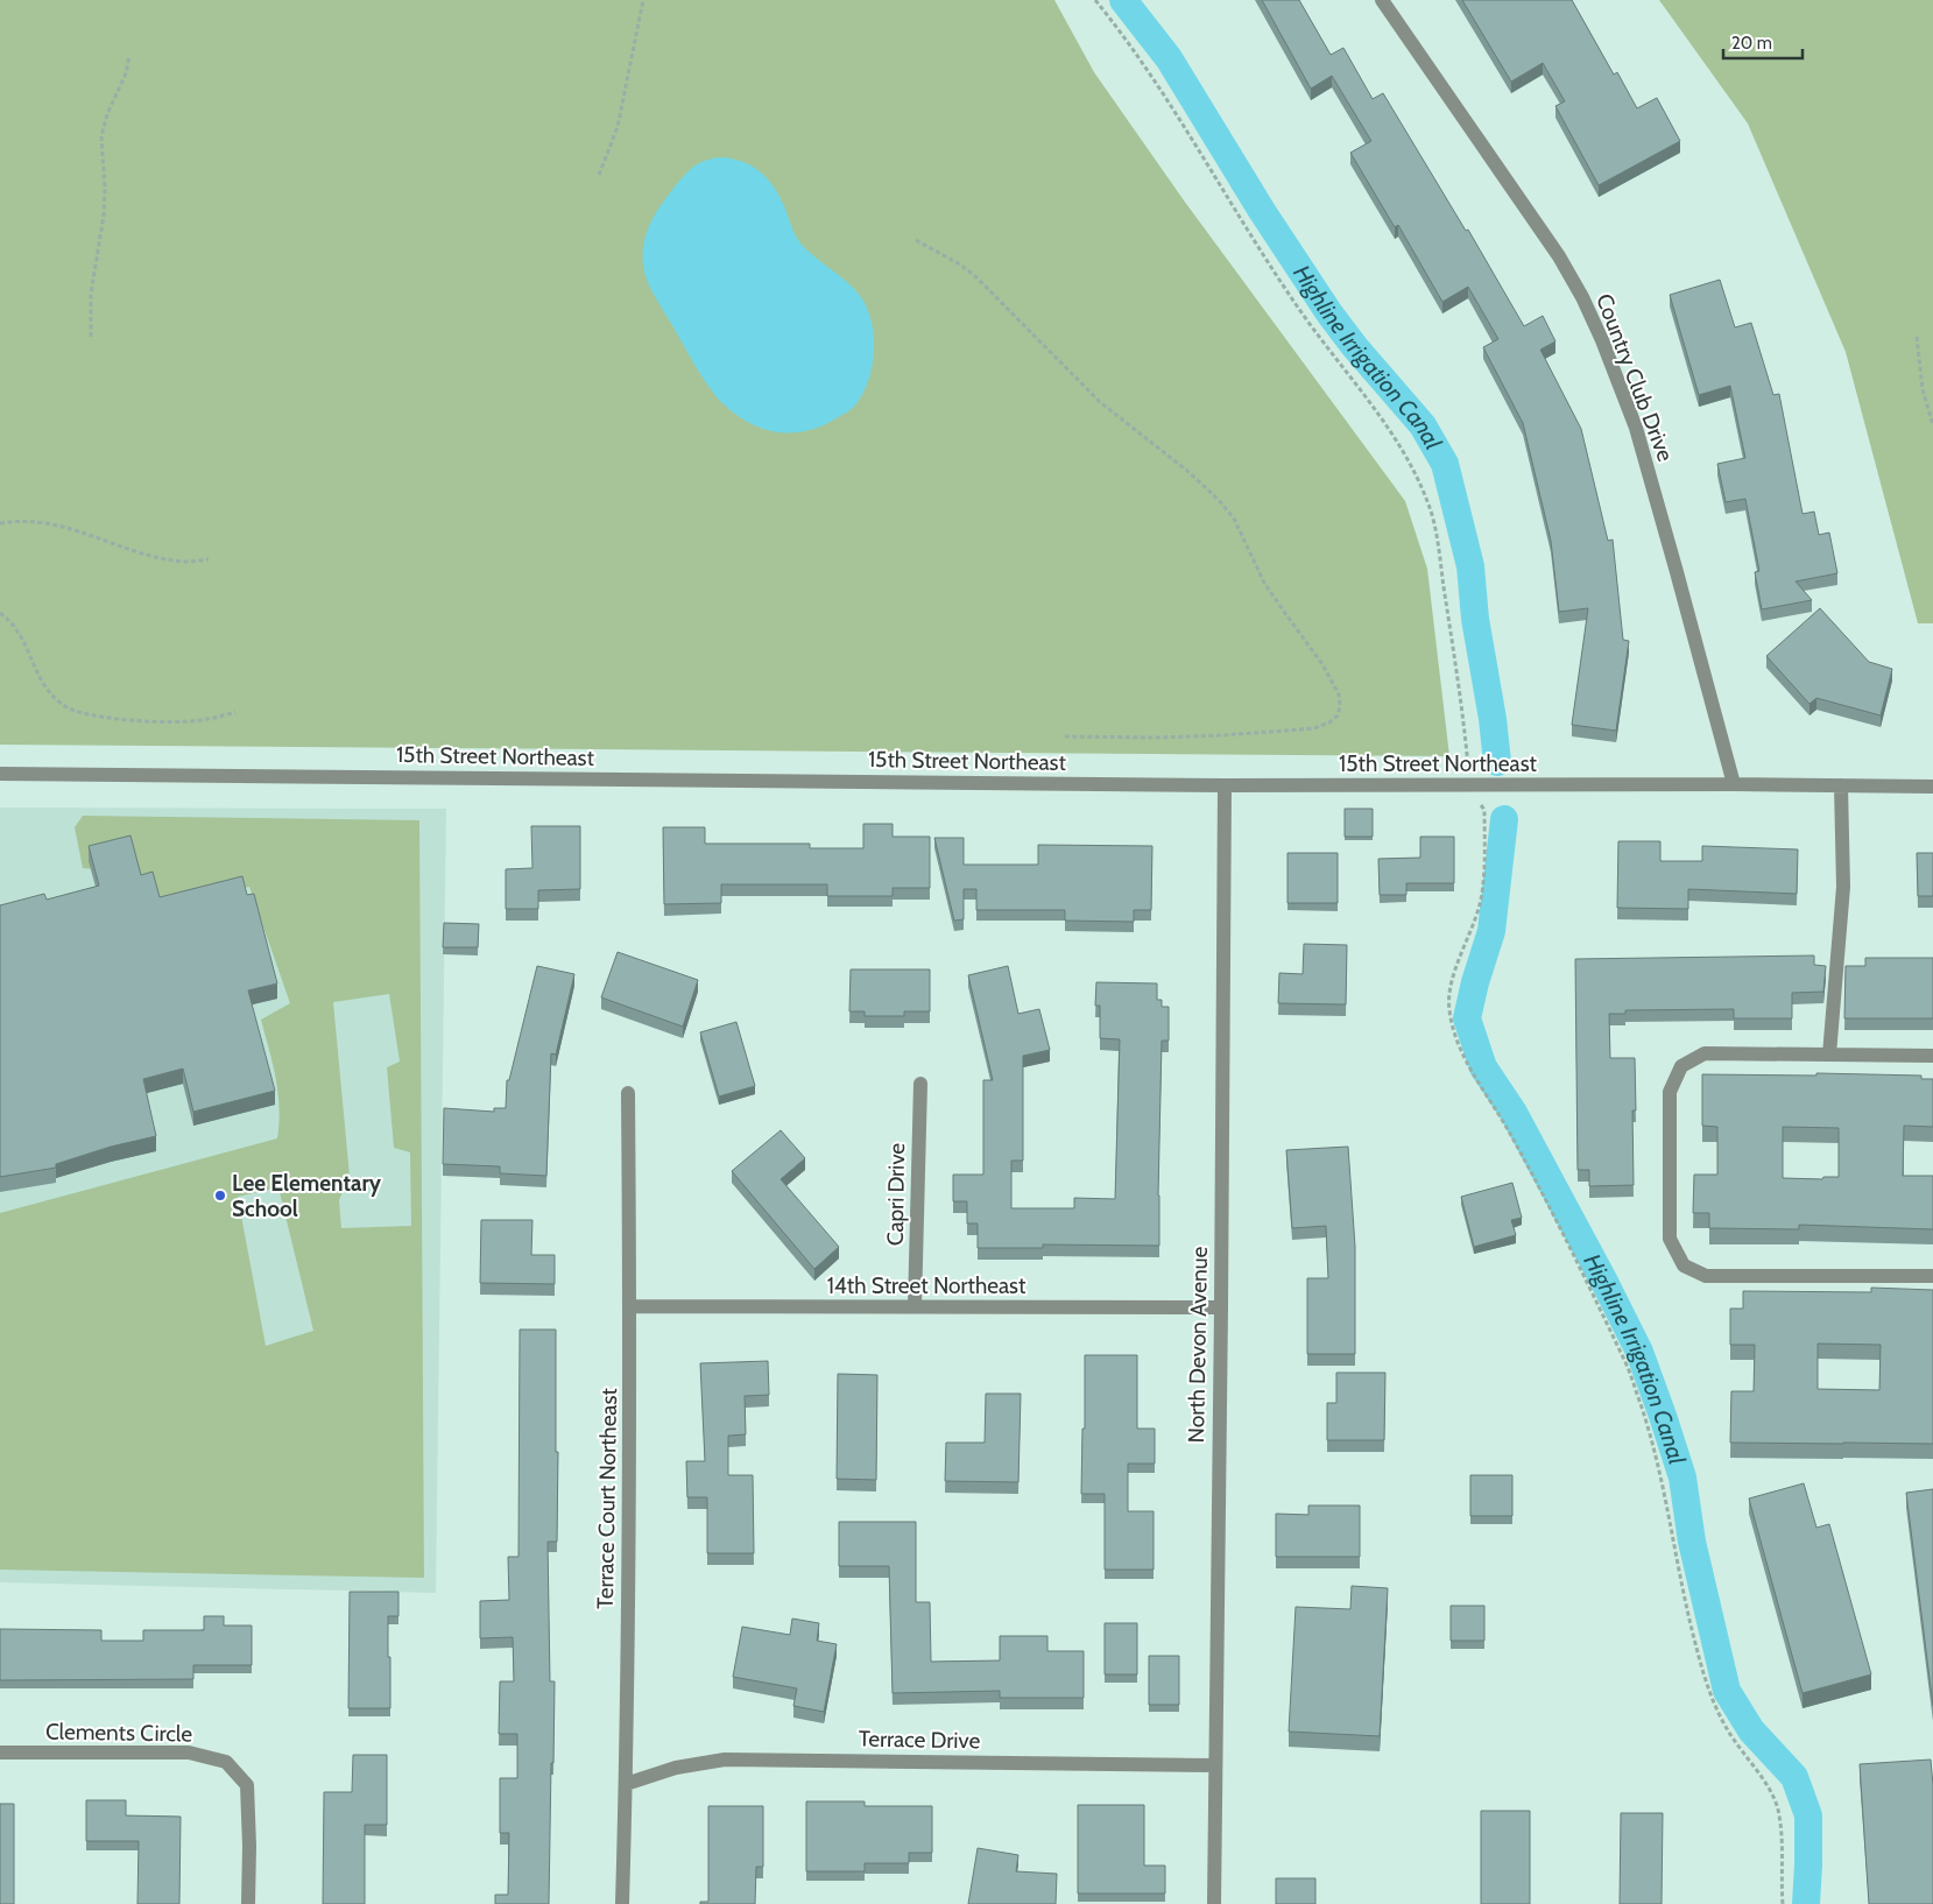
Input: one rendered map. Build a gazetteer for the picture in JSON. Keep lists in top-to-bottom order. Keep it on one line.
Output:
{"streets":{"street":["Country Club Drive","15th Street Northeast","Capri Drive","14th Street Northeast","North Devon Avenue","Terrace Court Northeast","Clements Circle","Terrace Drive"]},"crossings":[["Country Club Drive","15th Street Northeast"],["15th Street Northeast","North Devon Avenue"],["Capri Drive","14th Street Northeast"],["14th Street Northeast","North Devon Avenue"],["14th Street Northeast","Terrace Court Northeast"],["North Devon Avenue","Terrace Drive"],["Terrace Court Northeast","Terrace Drive"]],"water":["Highline Irrigation Canal"],"places":["Lee Elementary School"],"scale_bar":"20 m"}
